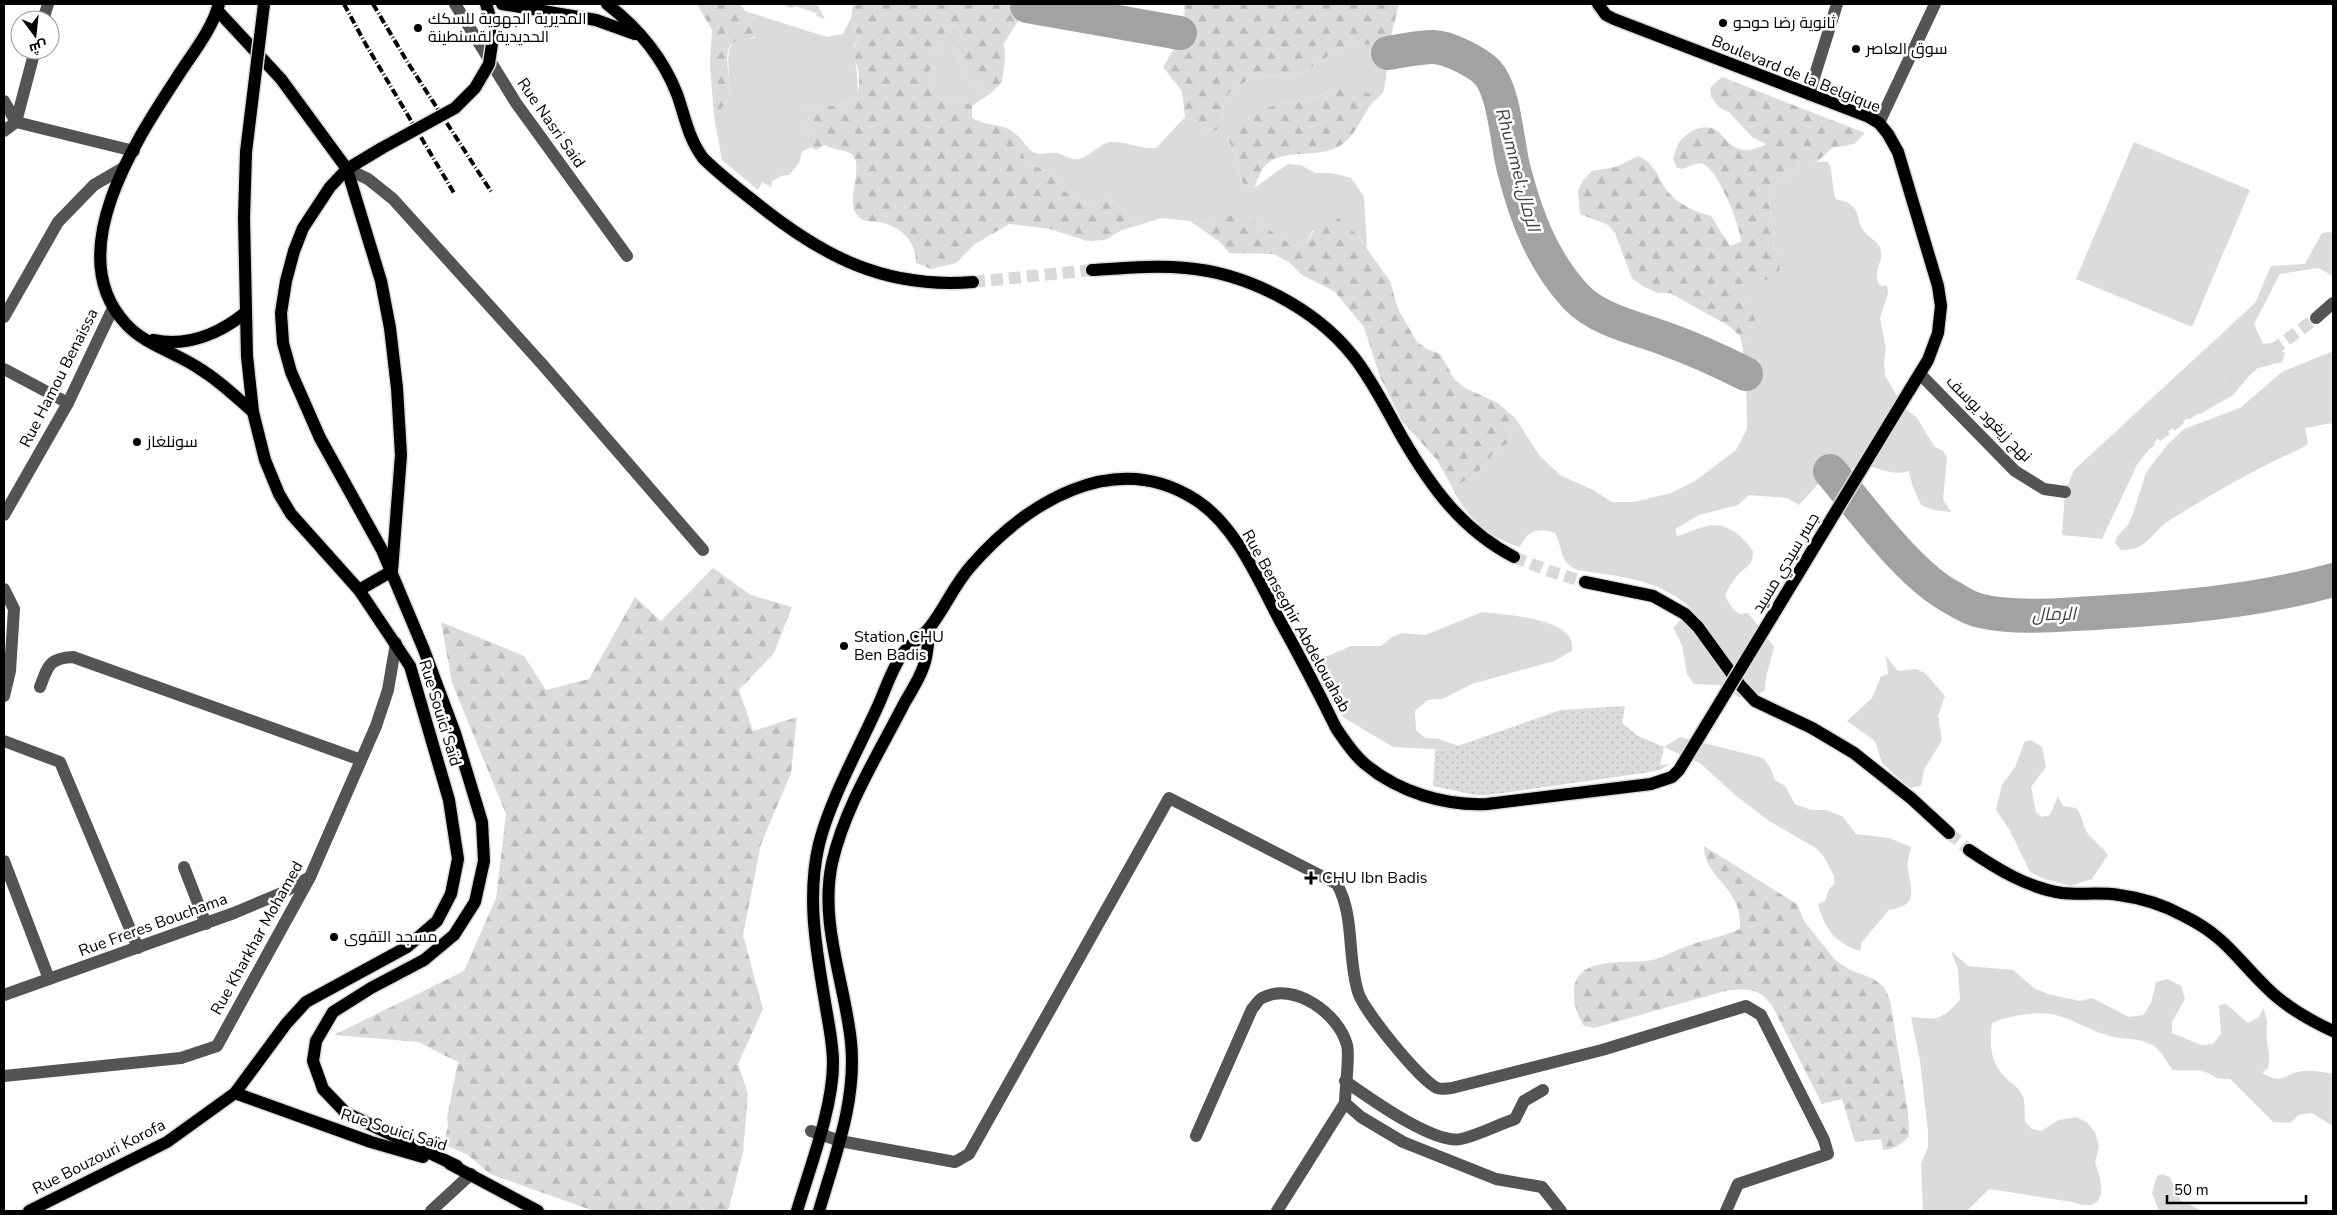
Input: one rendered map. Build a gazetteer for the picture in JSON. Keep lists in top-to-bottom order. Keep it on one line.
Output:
{"streets":{"main road":["Boulevard de la Belgique","جسر سيدي مسيد","Rue Benseghir Abdelouahab","Rue Souici Saïd","Rue Bouzouri Korofa"],"street":["Rue Nasri Said","Rue Hamou Benaissa","نهج زيغود يوسف","Rue Freres Bouchama","Rue Kharkhar Mohamed"]},"crossings":[["Boulevard de la Belgique","نهج زيغود يوسف"],["Boulevard de la Belgique","جسر سيدي مسيد"],["نهج زيغود يوسف","جسر سيدي مسيد"],["جسر سيدي مسيد","Rue Benseghir Abdelouahab"],["Rue Souici Saïd","Rue Kharkhar Mohamed"],["Rue Souici Saïd","Rue Bouzouri Korofa"],["Rue Freres Bouchama","Rue Kharkhar Mohamed"]],"water":["Rhummel;الرمال","الرمال"],"places":{"other":["ثانوية رضا حوحو","المديرية الجهوية للسكك الحديدية لقسنطينة","سوق العاصر","سونلغاز","Station CHU Ben Badis","مسجد التقوى"],"health":["CHU Ibn Badis"]},"scale_bar":"50 m","north":"bottom"}
